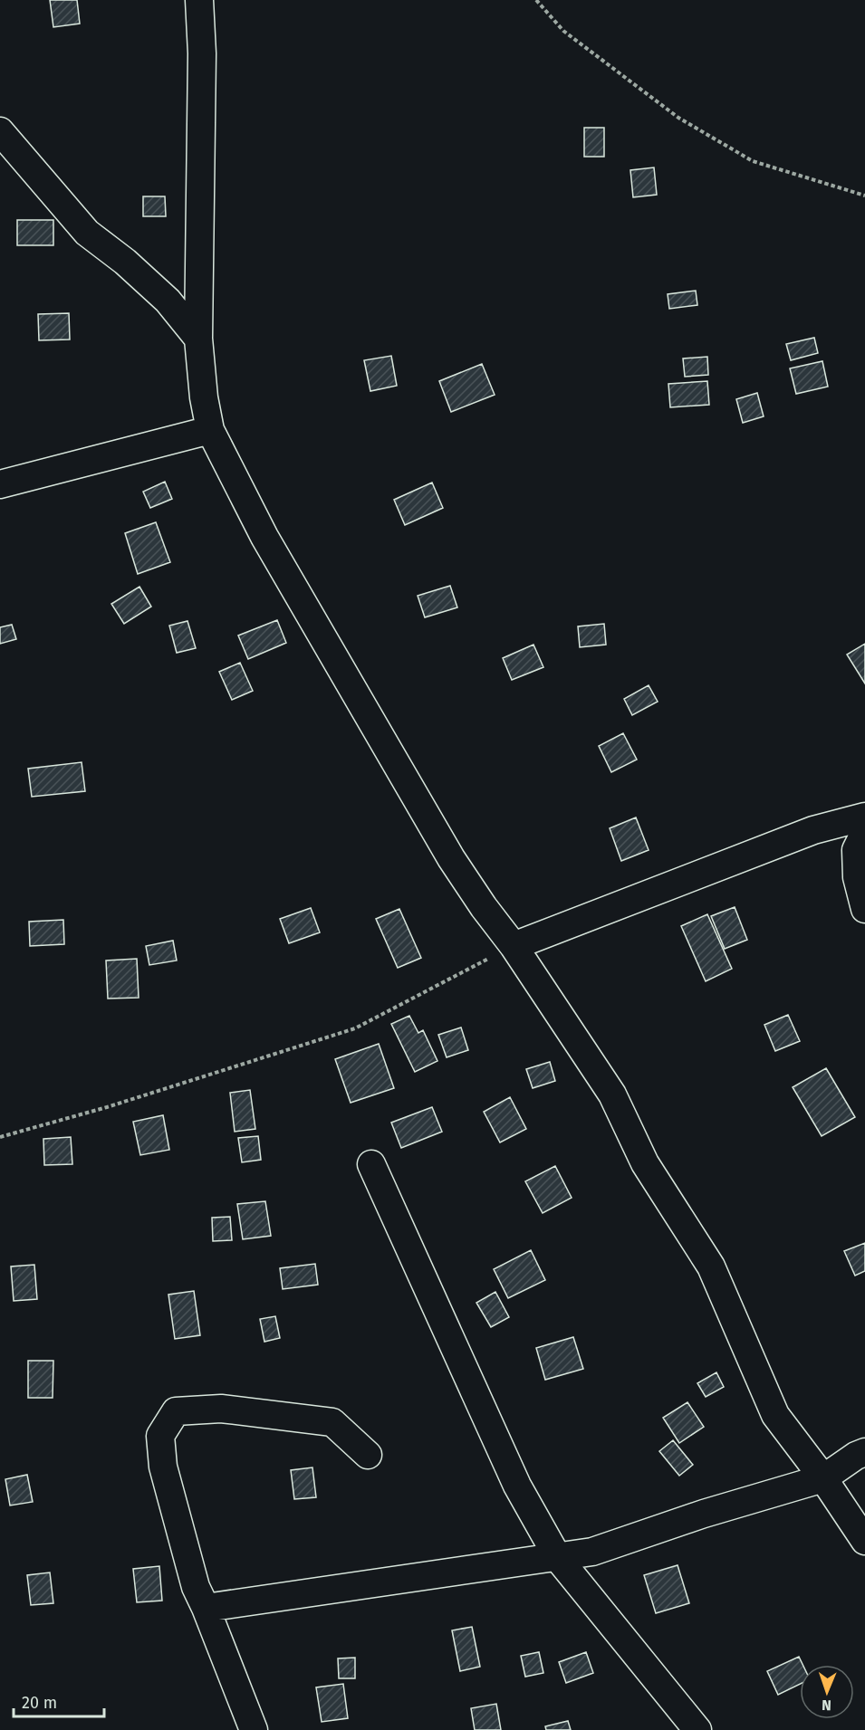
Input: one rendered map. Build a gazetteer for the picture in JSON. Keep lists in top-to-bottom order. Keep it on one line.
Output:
{"scale_bar":"20 m","north":"bottom"}
